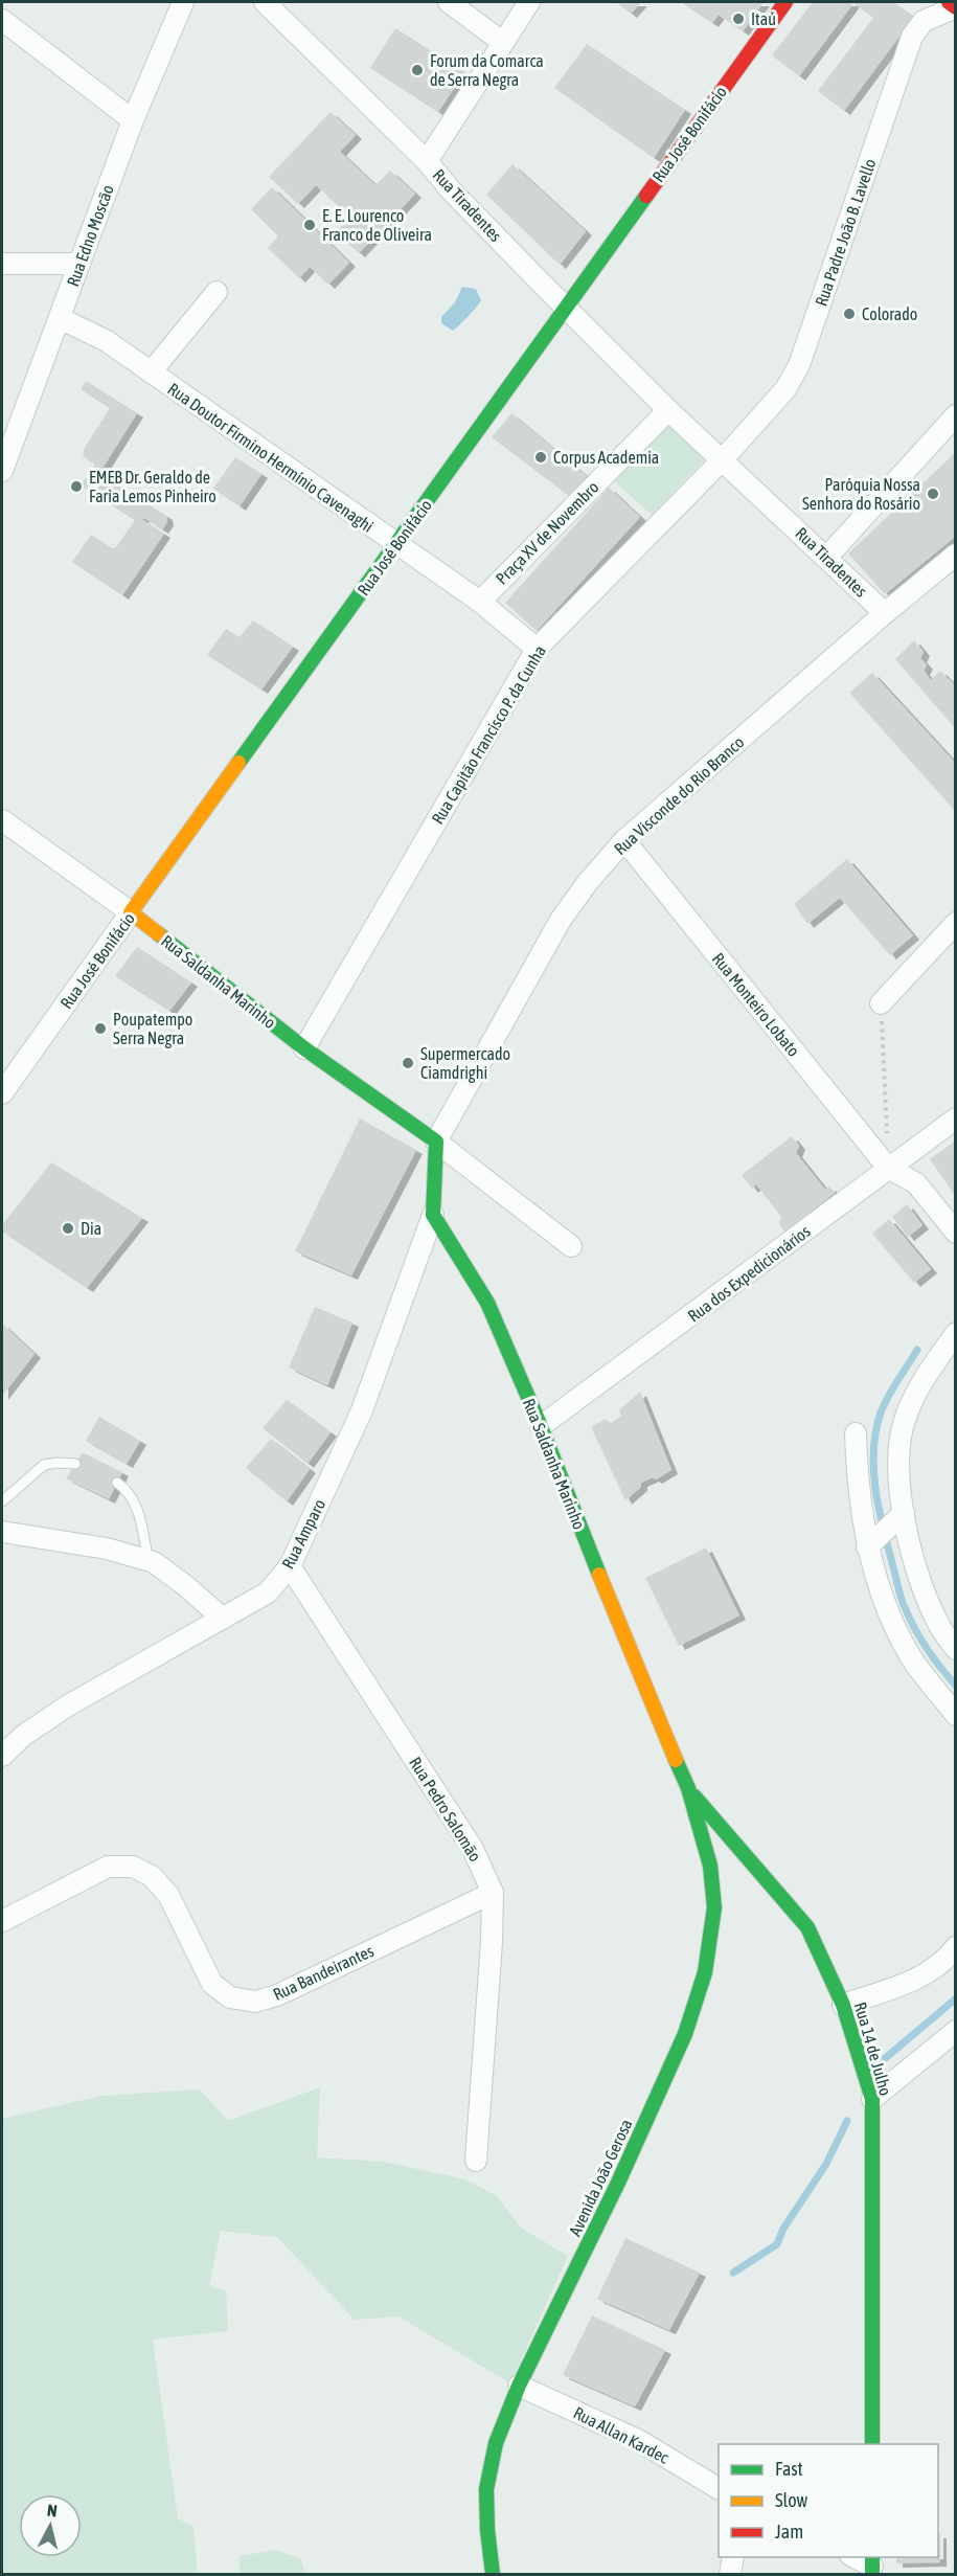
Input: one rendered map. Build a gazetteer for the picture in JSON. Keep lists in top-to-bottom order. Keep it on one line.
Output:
{"streets":{"main road":["Rua José Bonifácio","Rua Saldanha Marinho","Rua 14 de Julho","Avenida João Gerosa"],"street":["Rua Tiradentes","Rua Padre João B. Lavello","Rua Edno Moscão","Rua Doutor Firmino Hermínio Cavenaghi","Praça XV de Novembro","Rua Capitão Francisco P. da Cunha","Rua Visconde do Rio Branco","Rua Monteiro Lobato","Rua dos Expedicionários","Rua Amparo","Rua Pedro Salomão","Rua Bandeirantes","Rua Allan Kardec"]},"crossings":[["Rua José Bonifácio","Rua Tiradentes"],["Rua José Bonifácio","Rua Doutor Firmino Hermínio Cavenaghi"],["Rua José Bonifácio","Rua Saldanha Marinho"],["Rua Tiradentes","Rua Padre João B. Lavello"],["Rua Tiradentes","Praça XV de Novembro"],["Rua Tiradentes","Rua Capitão Francisco P. da Cunha"],["Rua Tiradentes","Rua Visconde do Rio Branco"],["Rua Padre João B. Lavello","Rua Capitão Francisco P. da Cunha"],["Rua Edno Moscão","Rua Doutor Firmino Hermínio Cavenaghi"],["Rua Doutor Firmino Hermínio Cavenaghi","Praça XV de Novembro"],["Rua Doutor Firmino Hermínio Cavenaghi","Rua Capitão Francisco P. da Cunha"],["Rua Capitão Francisco P. da Cunha","Rua Saldanha Marinho"],["Rua Visconde do Rio Branco","Rua Saldanha Marinho"],["Rua Visconde do Rio Branco","Rua Monteiro Lobato"],["Rua Saldanha Marinho","Rua dos Expedicionários"],["Rua Saldanha Marinho","Rua Amparo"],["Rua Saldanha Marinho","Rua 14 de Julho"],["Rua Saldanha Marinho","Avenida João Gerosa"],["Rua Monteiro Lobato","Rua dos Expedicionários"],["Rua Amparo","Rua Pedro Salomão"],["Rua Pedro Salomão","Rua Bandeirantes"],["Rua 14 de Julho","Avenida João Gerosa"],["Avenida João Gerosa","Rua Allan Kardec"]],"places":["Itaú","Forum da Comarca de Serra Negra","E. E. Lourenco Franco de Oliveira","Colorado","Corpus Academia","EMEB Dr. Geraldo de Faria Lemos Pinheiro","Paróquia Nossa Senhora do Rosário","Poupatempo Serra Negra","Supermercado Ciamdrighi","Dia"],"legend":["Fast","Slow","Jam"],"north":"top"}
